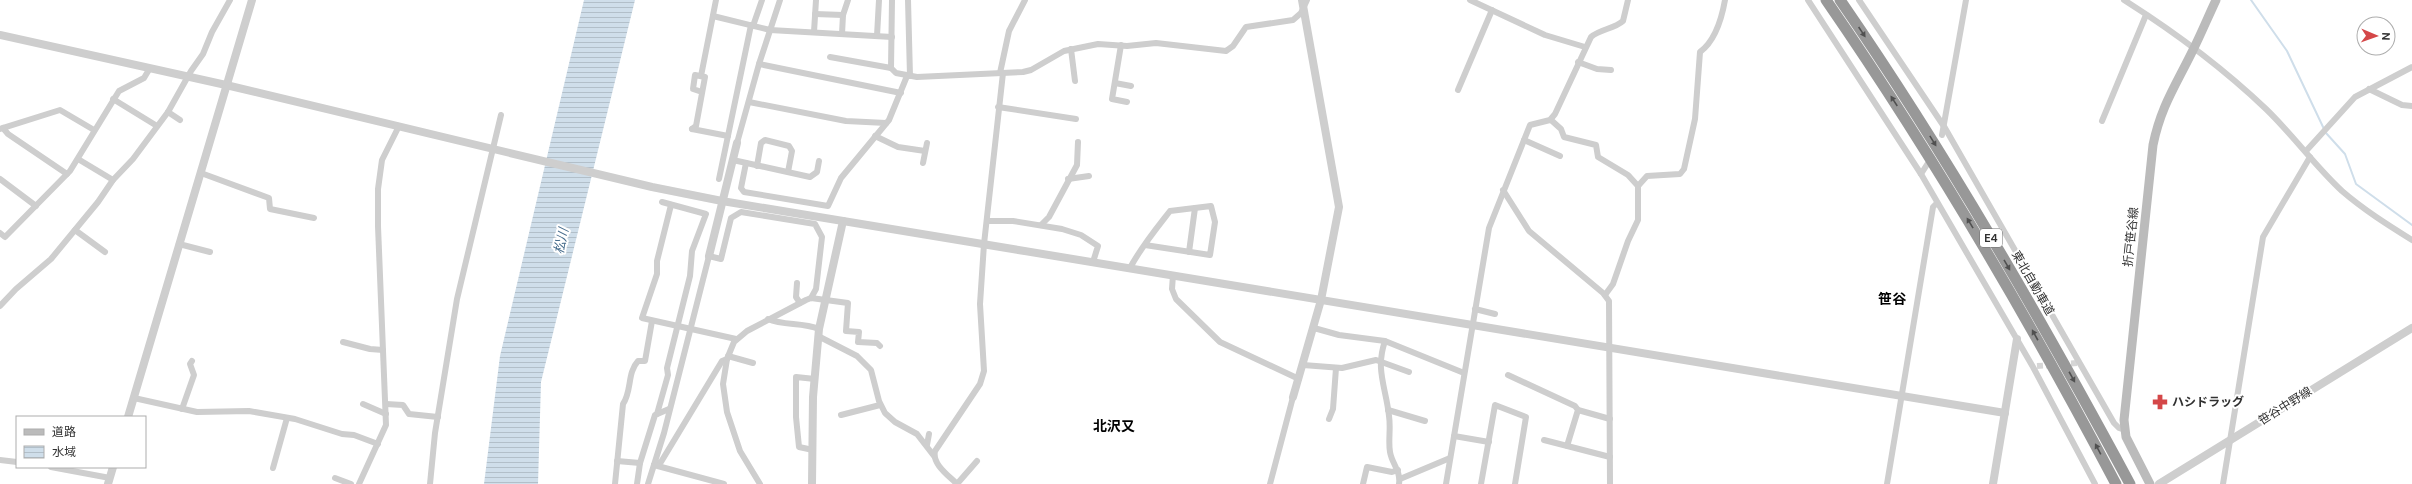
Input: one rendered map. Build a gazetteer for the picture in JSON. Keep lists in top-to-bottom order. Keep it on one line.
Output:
{"streets":{"highway":["E4","東北自動車道"],"main road":["折戸笹谷線"],"street":["笹谷中野線"]},"districts":["笹谷","北沢又"],"water":["松川"],"places":{"pharmacy":["ハシドラッグ"]},"legend":["道路","水域"],"north":"right"}
